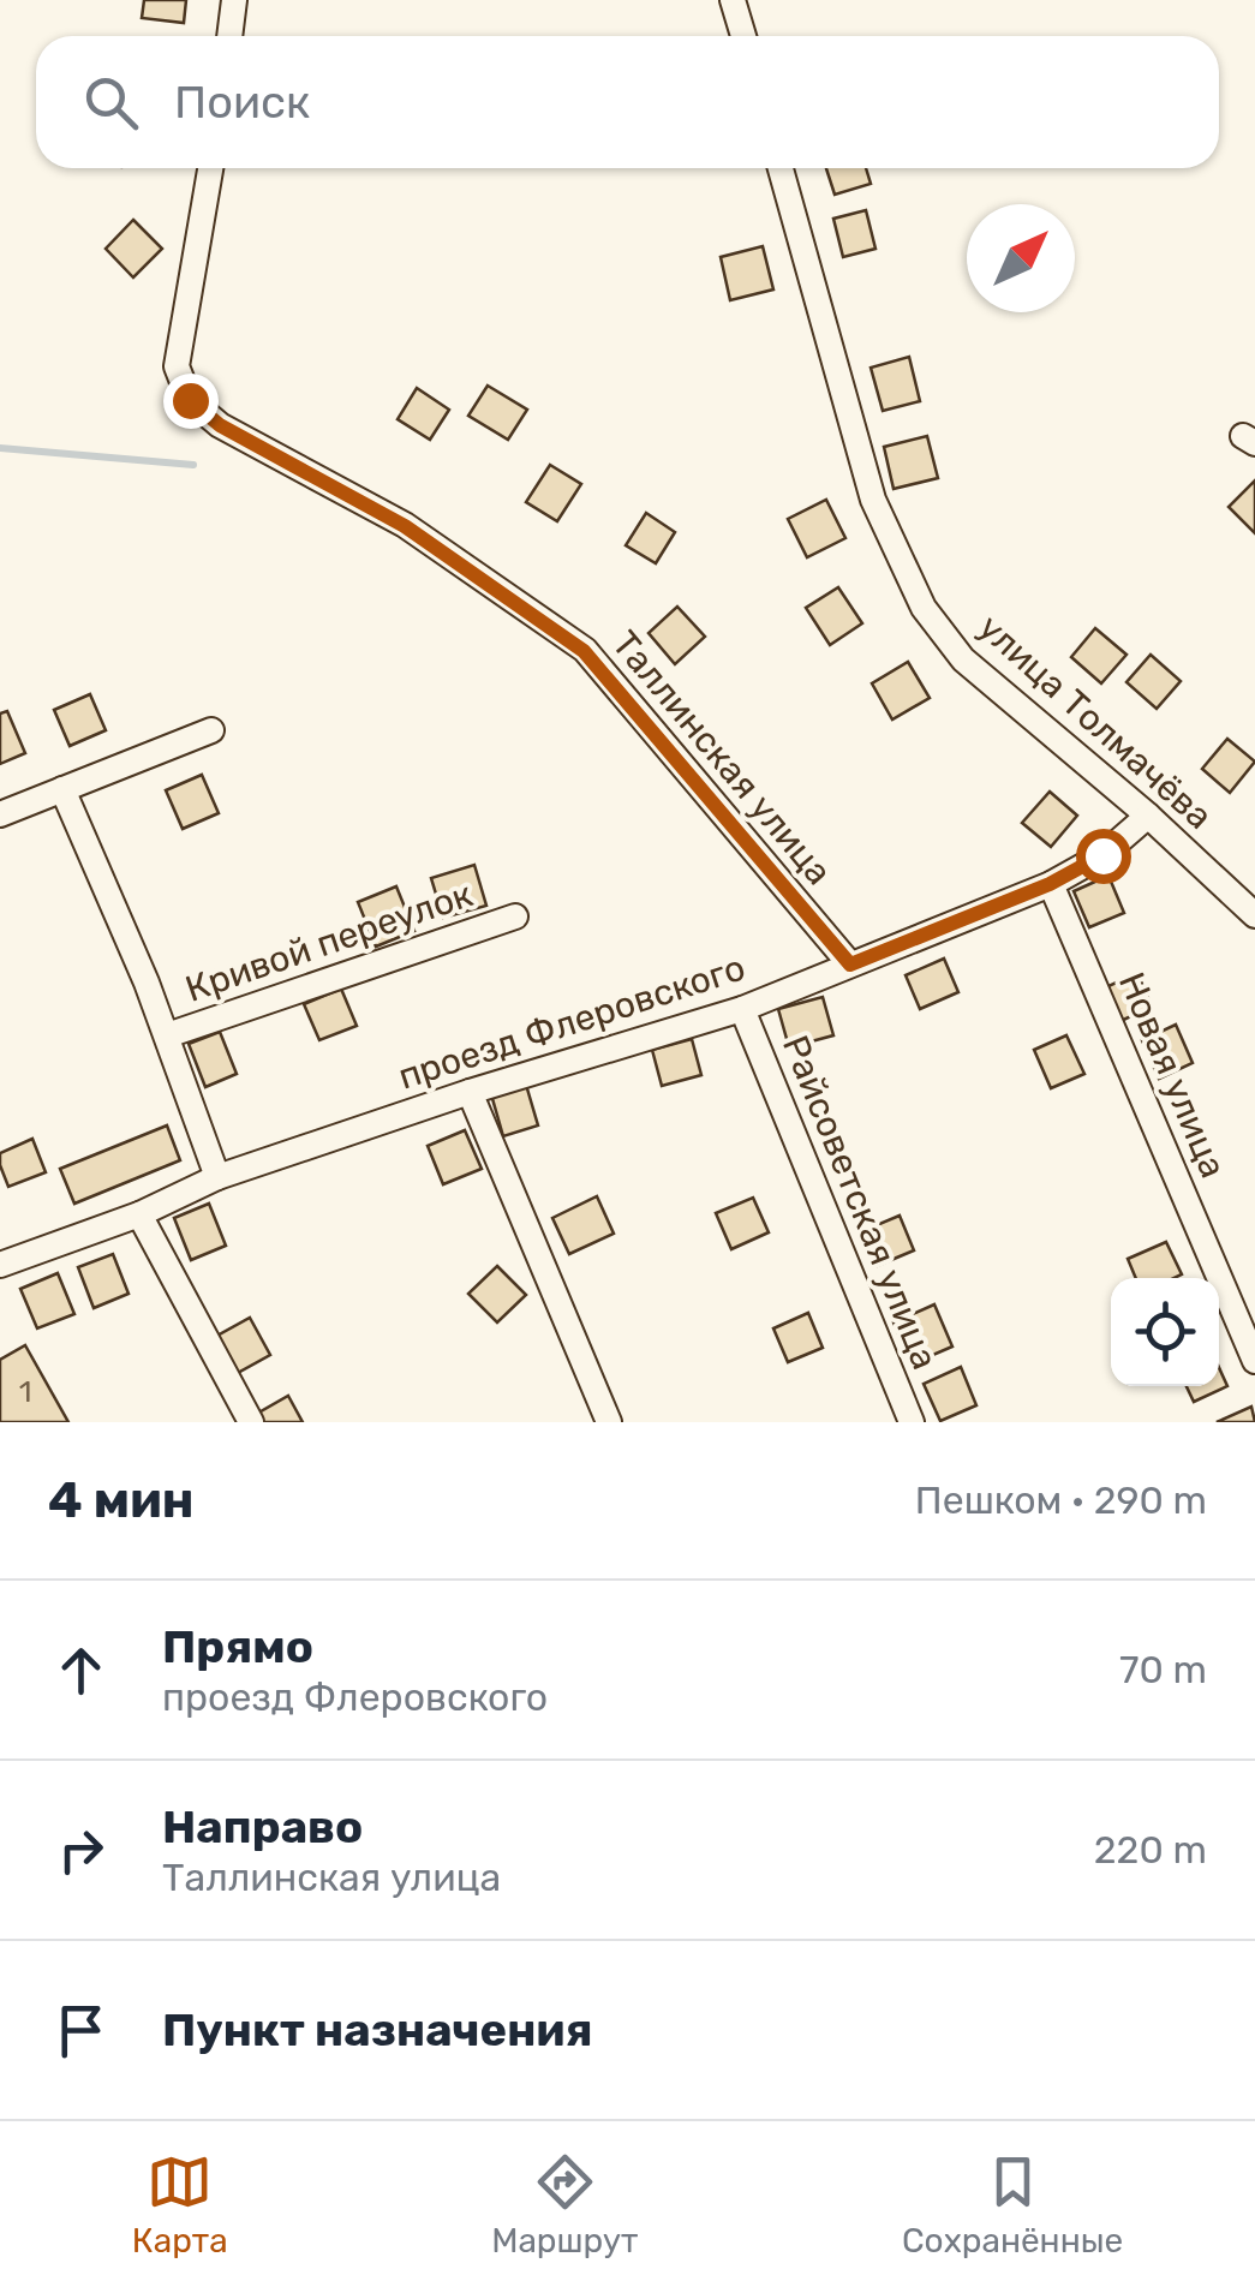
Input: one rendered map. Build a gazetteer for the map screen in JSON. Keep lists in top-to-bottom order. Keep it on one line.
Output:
{"streets":{"street":["улица Толмачёва","Таллинская улица","Кривой переулок","проезд Флеровского","Новая улица","Райсоветская улица"]},"crossings":[["улица Толмачёва","проезд Флеровского"],["Таллинская улица","проезд Флеровского"],["проезд Флеровского","Новая улица"],["проезд Флеровского","Райсоветская улица"]],"house_numbers":["1"],"north":"top right","page":{"search":"Поиск","heading":["4 мин","Пешком · 290 m"],"list":[["Прямо","проезд Флеровского","70 m"],["Направо","Таллинская улица","220 m"],"Пункт назначения"],"nav":["Карта","Маршрут","Сохранённые"]}}
